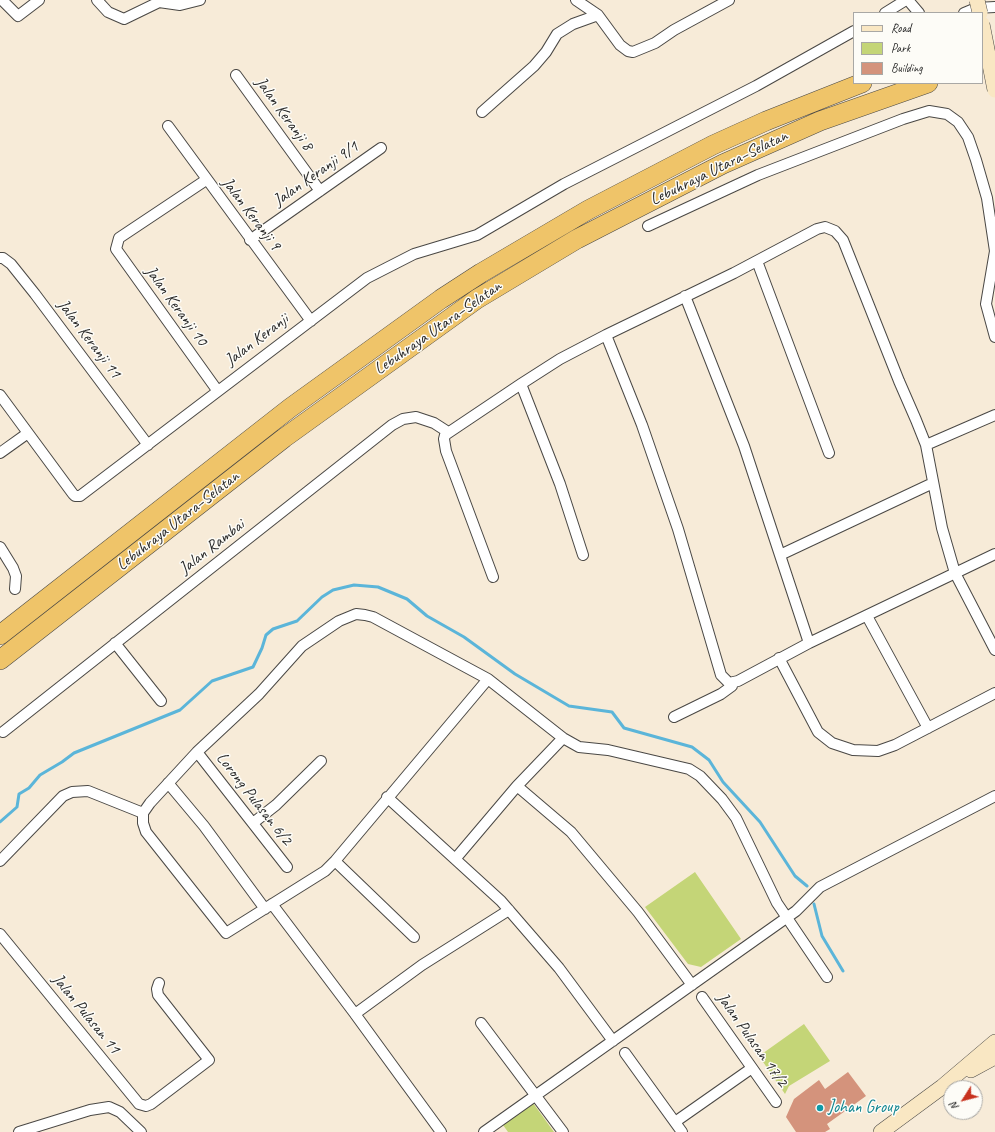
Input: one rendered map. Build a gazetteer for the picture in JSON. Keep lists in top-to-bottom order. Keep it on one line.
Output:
{"streets":{"highway":["Lebuhraya Utara–Selatan"],"street":["Jalan Keranji 8","Jalan Keranji 9/1","Jalan Keranji 9","Jalan Keranji 10","Jalan Keranji 11","Jalan Keranji","Jalan Rambai","Lorong Pulasan 6/2","Jalan Pulasan 11","Jalan Pulasan 17/2"]},"crossings":[["Jalan Keranji 8","Jalan Keranji 9/1"],["Jalan Keranji 9/1","Jalan Keranji 9"],["Jalan Keranji 9","Jalan Keranji 10"],["Jalan Keranji 9","Jalan Keranji"],["Jalan Keranji 10","Jalan Keranji"],["Jalan Keranji 11","Jalan Keranji"]],"places":["Johan Group"],"legend":["Road","Park","Building"],"north":"bottom left"}
